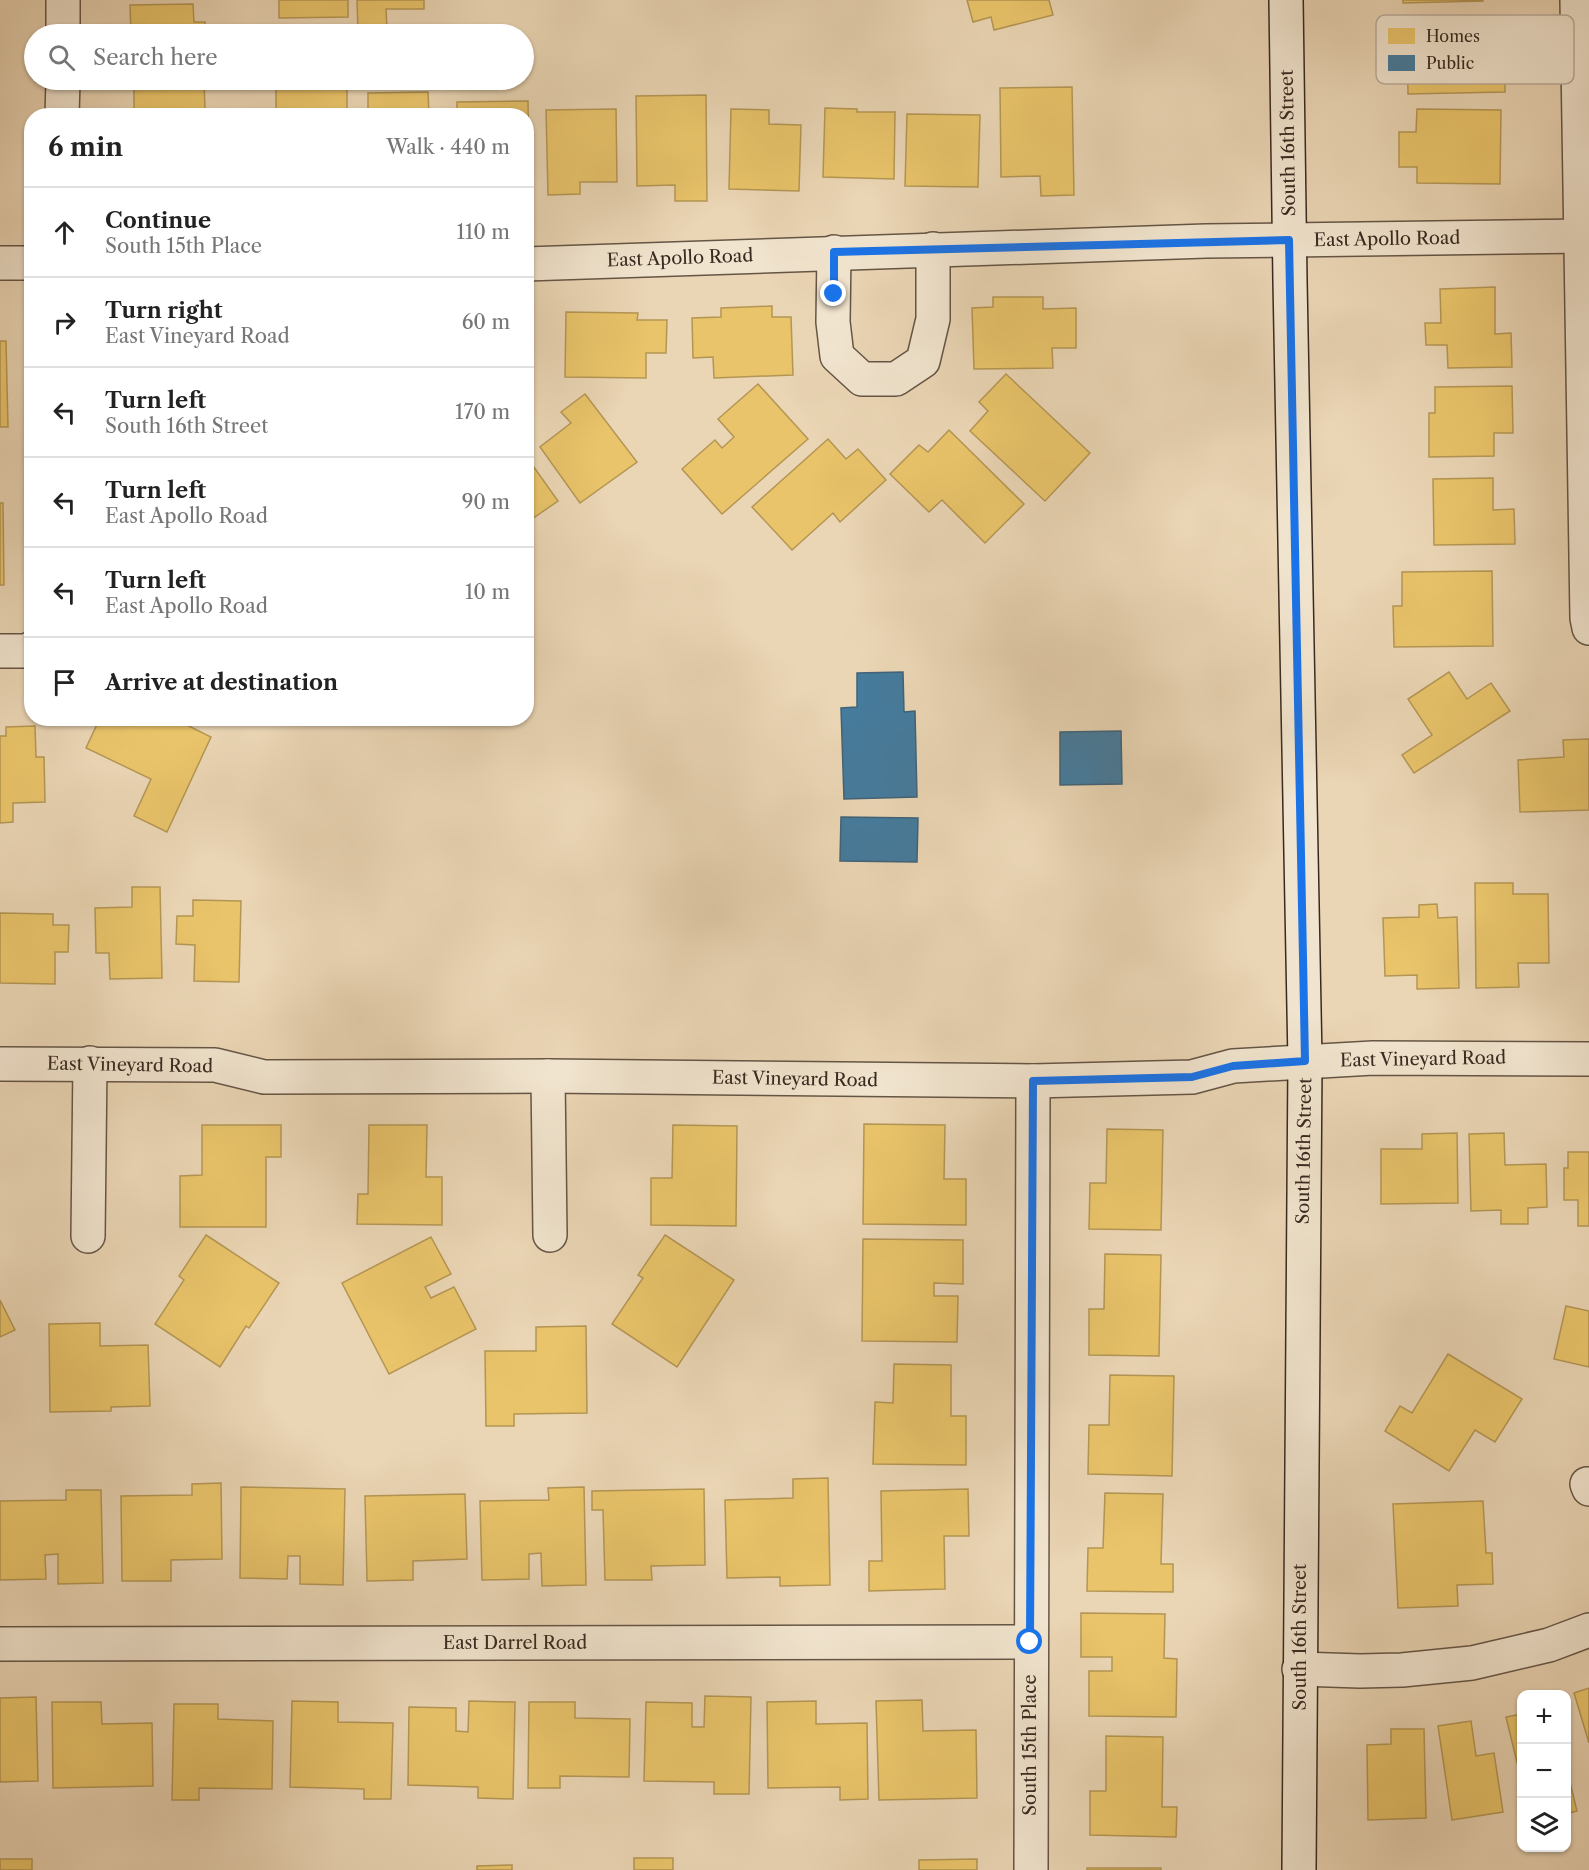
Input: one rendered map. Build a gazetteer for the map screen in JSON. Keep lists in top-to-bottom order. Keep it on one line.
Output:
{"streets":{"street":["South 16th Street","East Apollo Road","East Vineyard Road","East Darrel Road","South 15th Place"]},"crossings":[["South 16th Street","East Apollo Road"],["South 16th Street","East Vineyard Road"],["East Vineyard Road","South 15th Place"],["East Darrel Road","South 15th Place"]],"legend":["Homes","Public"],"page":{"search":"Search here","heading":["6 min","Walk · 440 m"],"list":[["Continue","South 15th Place","110 m"],["Turn right","East Vineyard Road","60 m"],["Turn left","South 16th Street","170 m"],["Turn left","East Apollo Road","90 m"],["Turn left","East Apollo Road","10 m"],"Arrive at destination"],"map_buttons":["+","−"]}}
